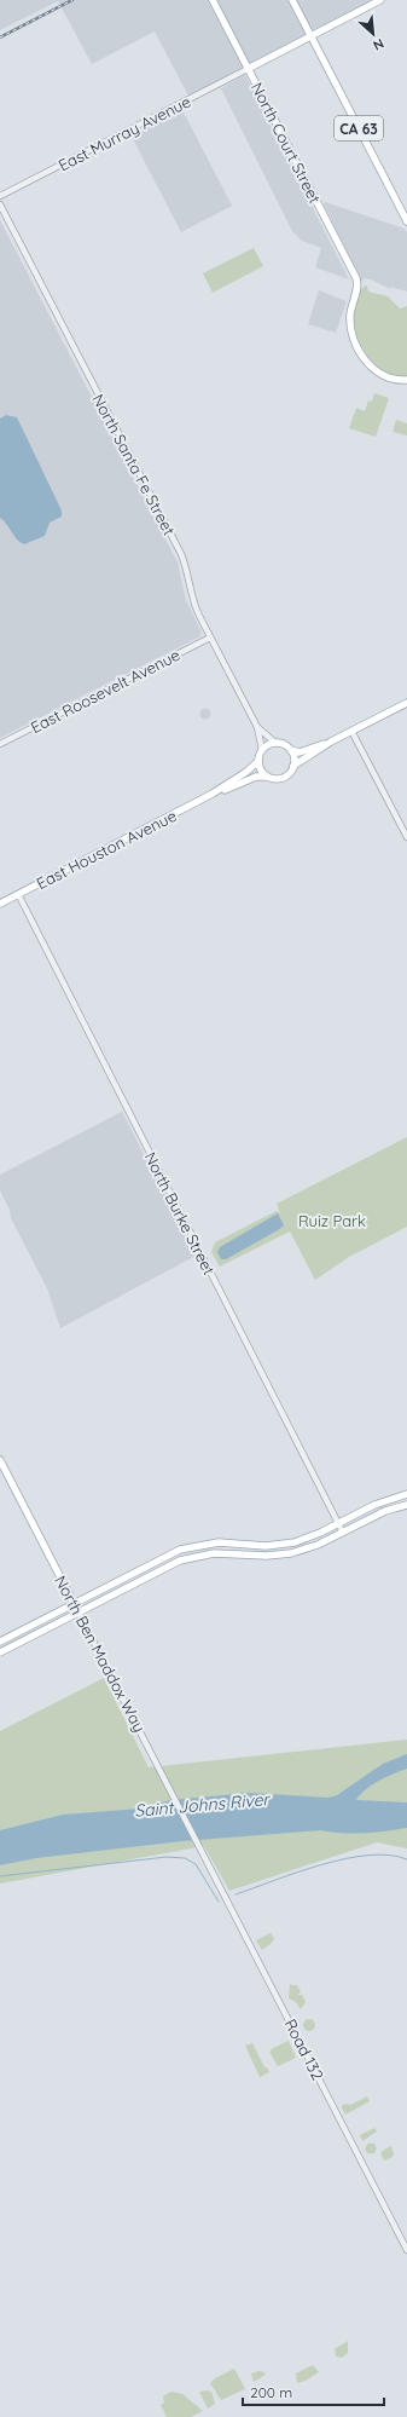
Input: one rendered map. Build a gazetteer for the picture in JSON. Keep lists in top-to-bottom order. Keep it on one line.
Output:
{"streets":{"main road":["CA 63","North Court Street","East Houston Avenue","North Ben Maddox Way"],"street":["East Murray Avenue","North Santa Fe Street","East Roosevelt Avenue","North Burke Street","Road 132"]},"crossings":[["East Murray Avenue","North Court Street"],["North Santa Fe Street","East Roosevelt Avenue"],["North Santa Fe Street","East Houston Avenue"],["East Houston Avenue","North Burke Street"],["North Ben Maddox Way","Road 132"]],"water":["Saint Johns River"],"parks":["Ruiz Park"],"scale_bar":"200 m","north":"bottom right"}
